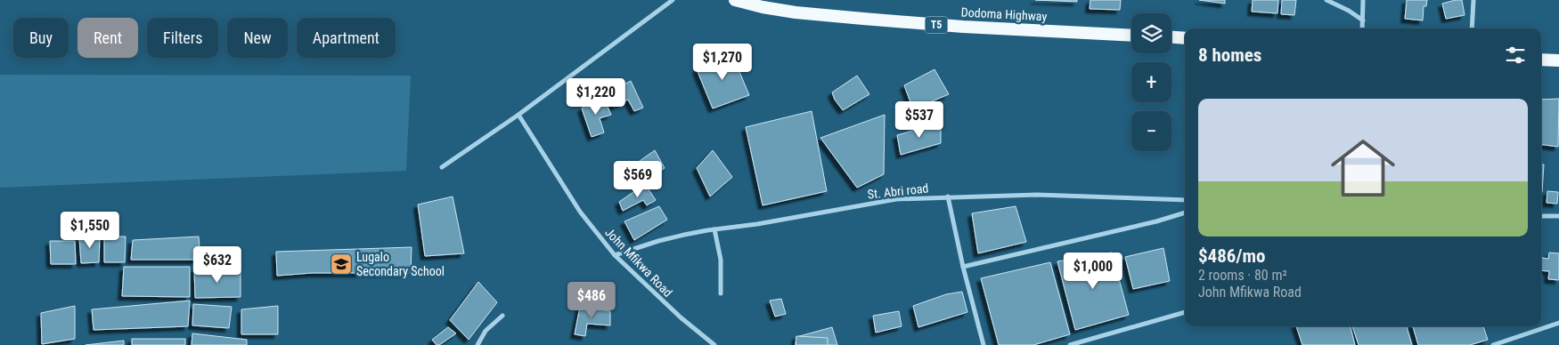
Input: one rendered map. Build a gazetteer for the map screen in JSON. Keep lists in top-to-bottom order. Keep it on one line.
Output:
{"streets":{"highway":["Dodoma Highway","T5"],"street":["St. Abri road","John Mfikwa Road"]},"crossings":[["St. Abri road","John Mfikwa Road"]],"places":{"school or university":["Lugalo Secondary School"]},"page":{"map_buttons":["+","−"],"chip":["Buy","Rent","Filters","New","Apartment"],"heading":"8 homes","price":["$1,270","$1,220","$537","$569","$1,550","$632","$1,000","$486"],"list":[{"name":"$486/mo","note":"2 rooms · 80 m² · John Mfikwa Road"}]}}
